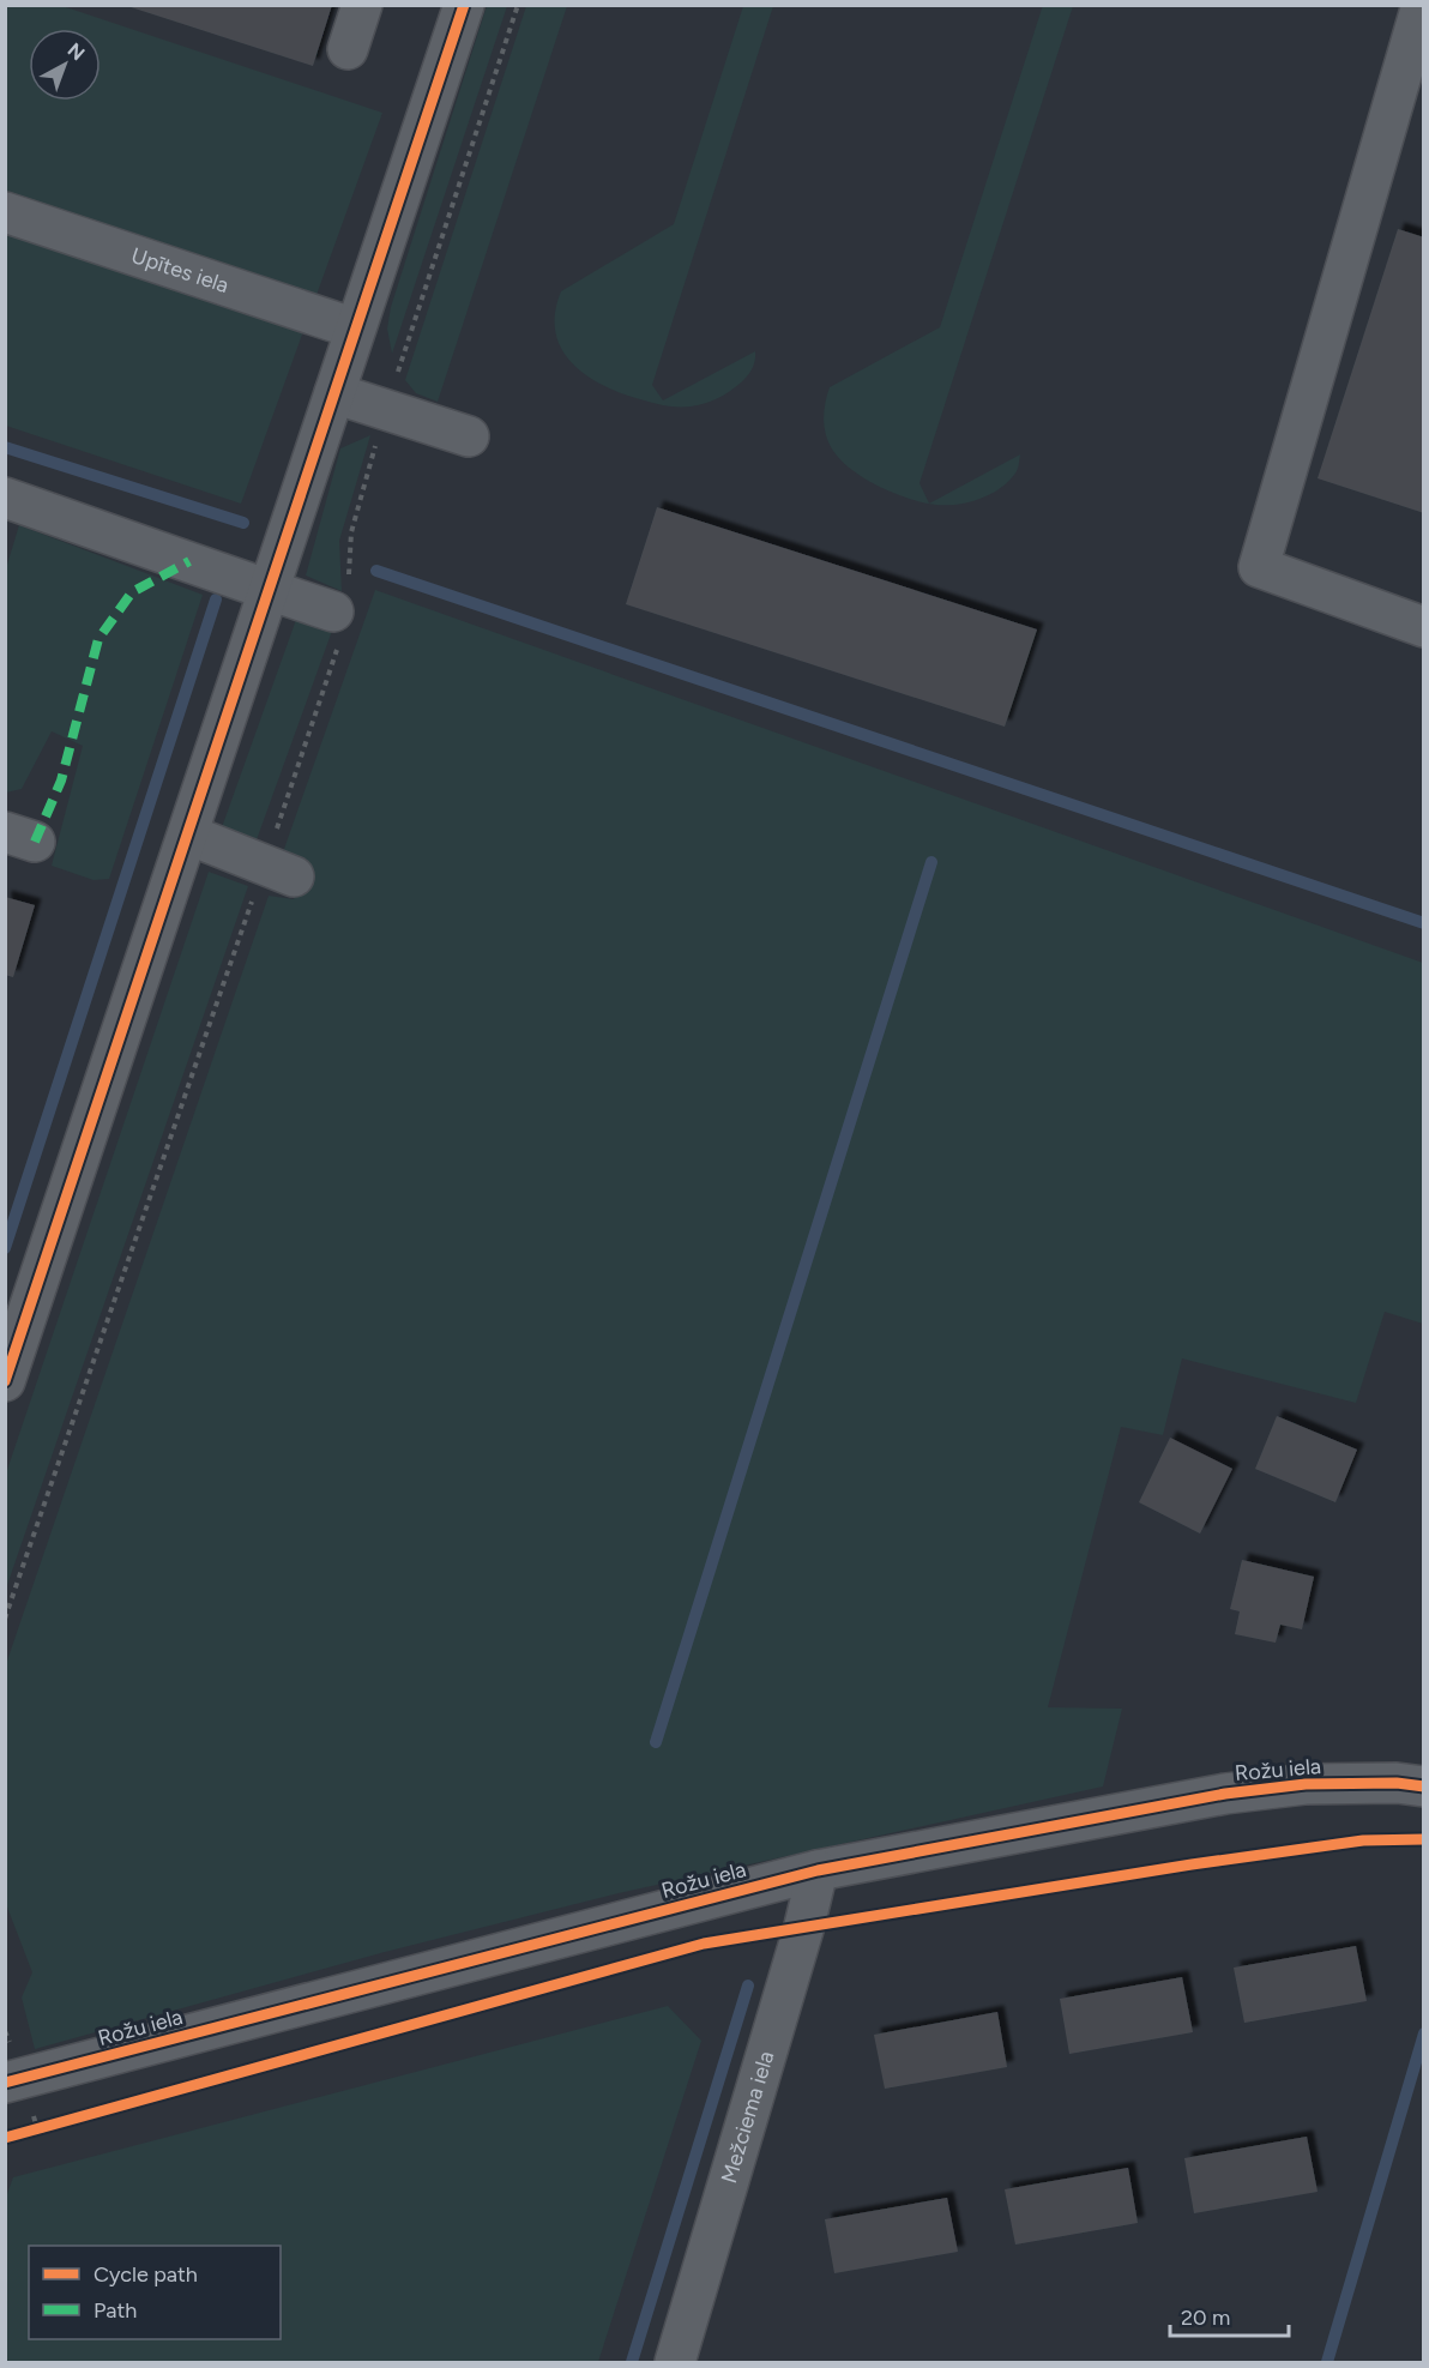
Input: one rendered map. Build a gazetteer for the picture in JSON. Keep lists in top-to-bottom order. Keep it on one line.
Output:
{"streets":{"street":["Upītes iela","Rožu iela","Mežciema iela"]},"crossings":[["Rožu iela","Mežciema iela"]],"legend":["Cycle path","Path"],"scale_bar":"20 m","north":"top right"}
